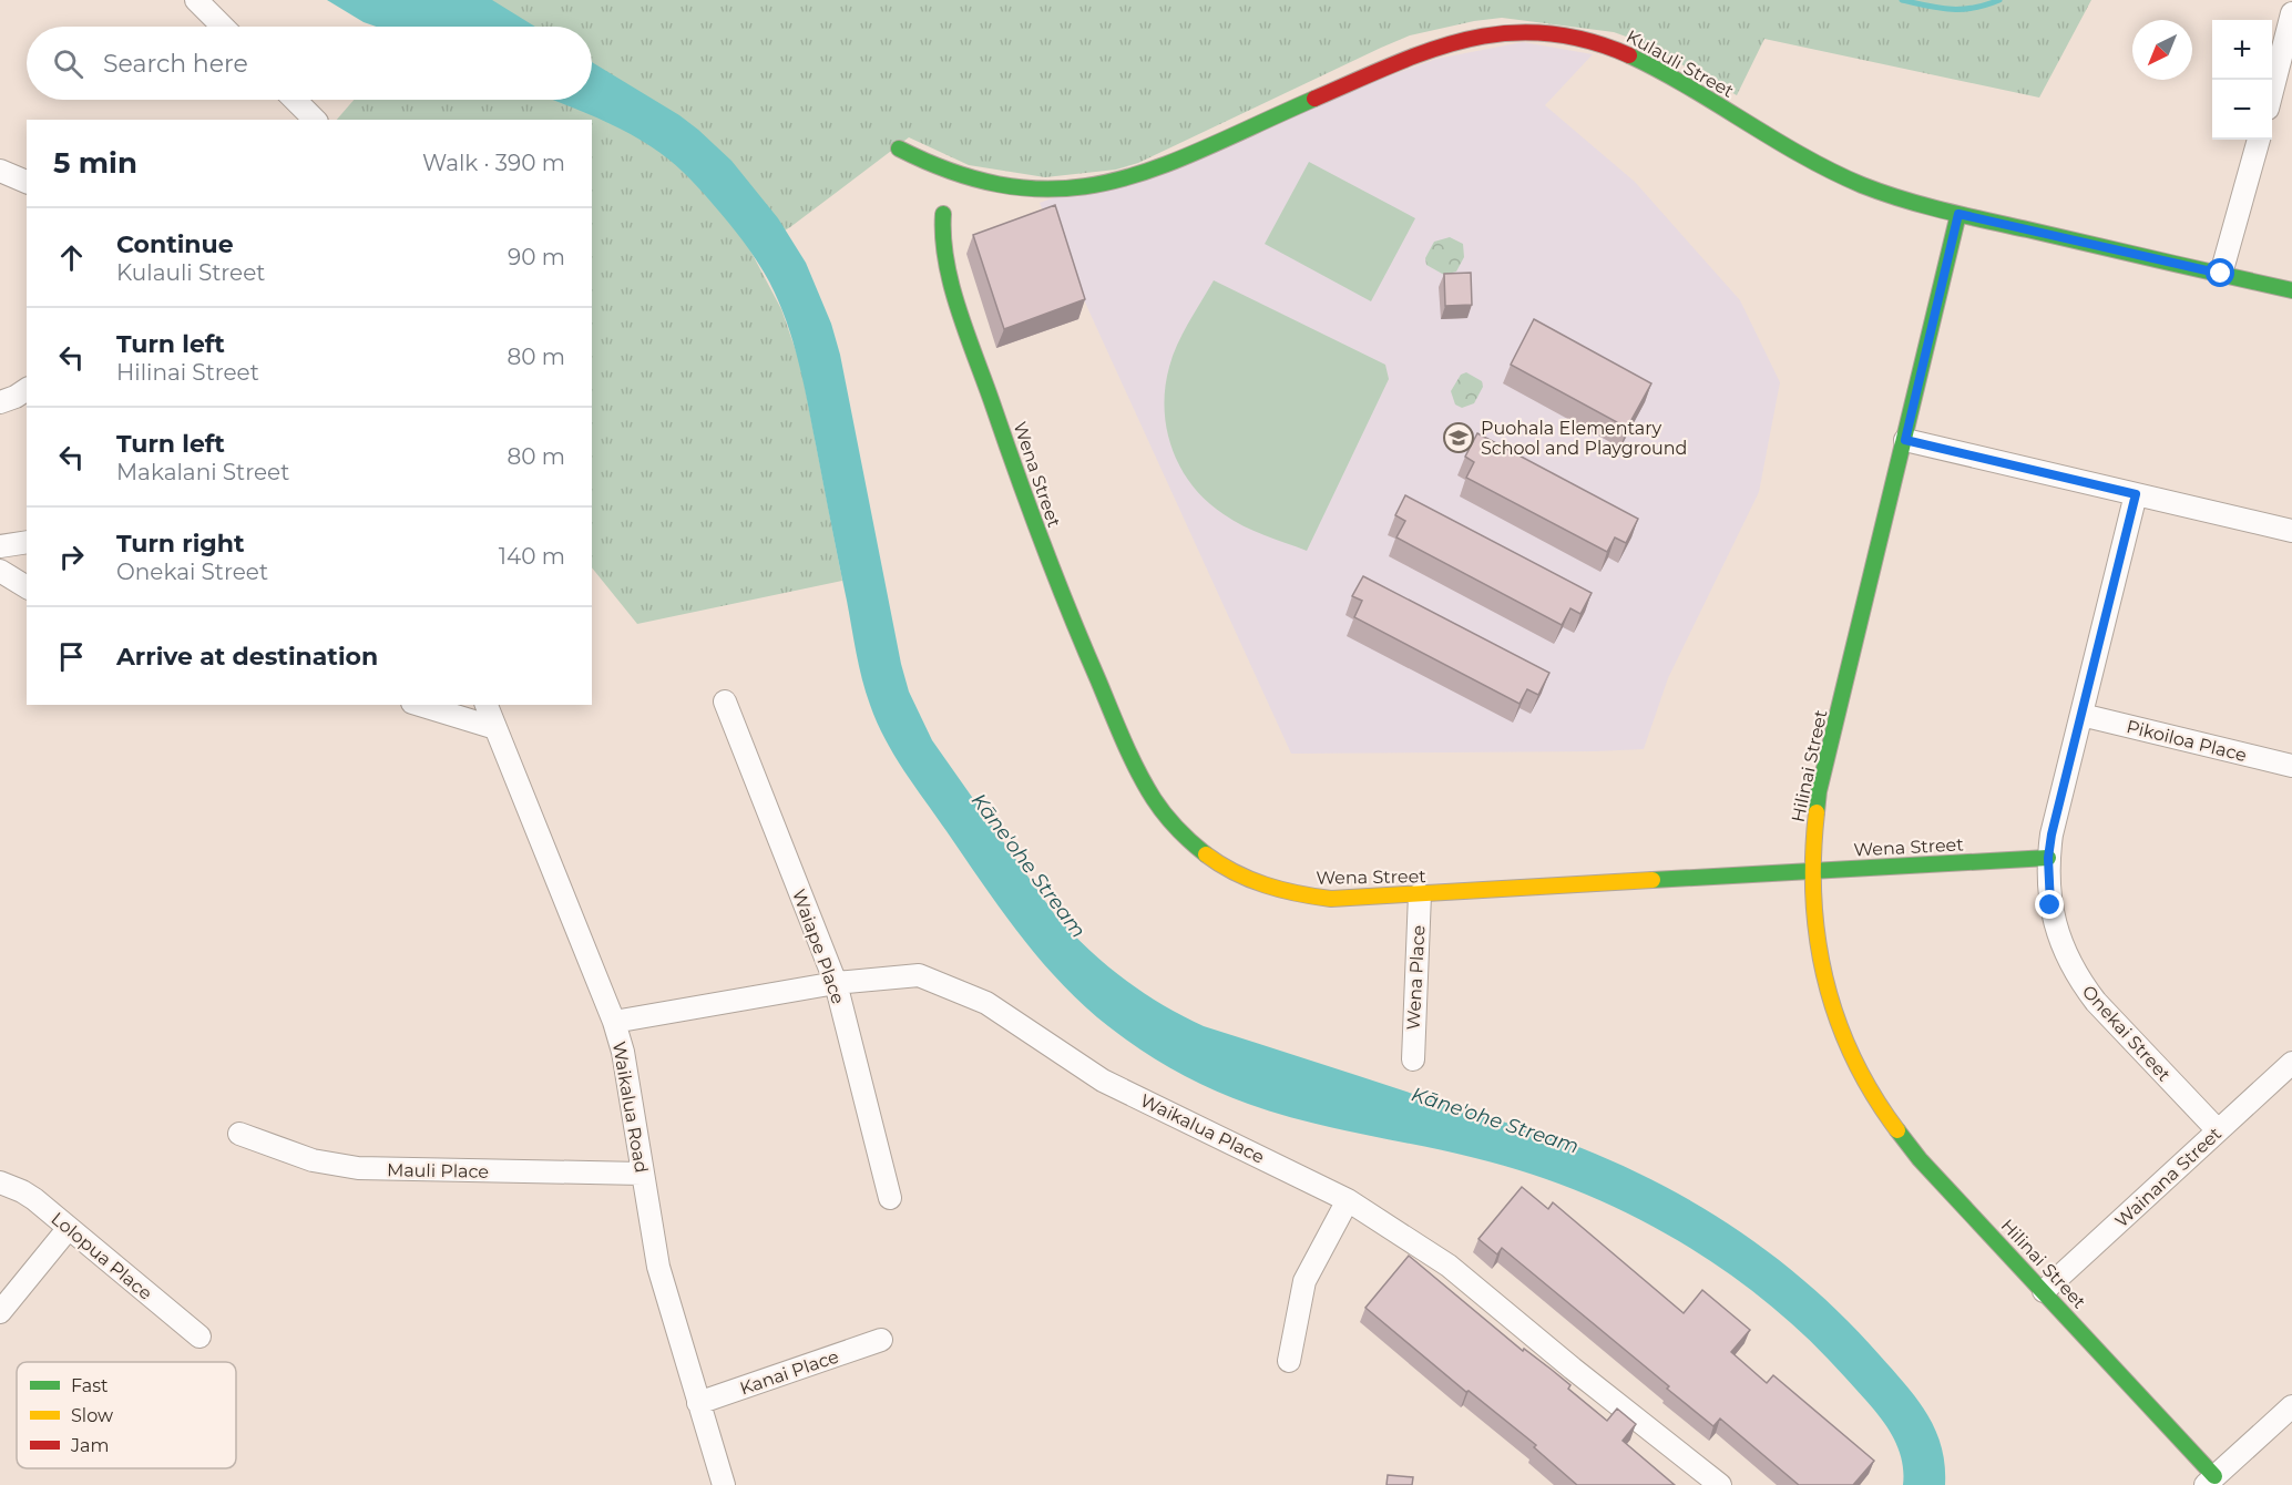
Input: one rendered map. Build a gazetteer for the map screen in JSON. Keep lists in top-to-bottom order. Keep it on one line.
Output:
{"streets":{"street":["Kulauli Street","Wena Street","Pikoiloa Place","Hilinai Street","Waiape Place","Wena Place","Onekai Street","Waikalua Road","Waikalua Place","Mauli Place","Wainana Street","Lolopua Place","Kanai Place"]},"crossings":[["Kulauli Street","Hilinai Street"],["Wena Street","Hilinai Street"],["Wena Street","Wena Place"],["Wena Street","Onekai Street"],["Pikoiloa Place","Onekai Street"],["Hilinai Street","Wainana Street"],["Waiape Place","Waikalua Place"],["Onekai Street","Wainana Street"],["Waikalua Road","Waikalua Place"],["Waikalua Road","Mauli Place"],["Waikalua Road","Kanai Place"]],"water":["Kāne'ohe Stream"],"places":{"school or university":["Puohala Elementary School and Playground"]},"legend":["Fast","Slow","Jam"],"north":"bottom left","page":{"map_buttons":["+","−"],"search":"Search here","heading":["5 min","Walk · 390 m"],"list":[["Continue","Kulauli Street","90 m"],["Turn left","Hilinai Street","80 m"],["Turn left","Makalani Street","80 m"],["Turn right","Onekai Street","140 m"],"Arrive at destination"]}}
